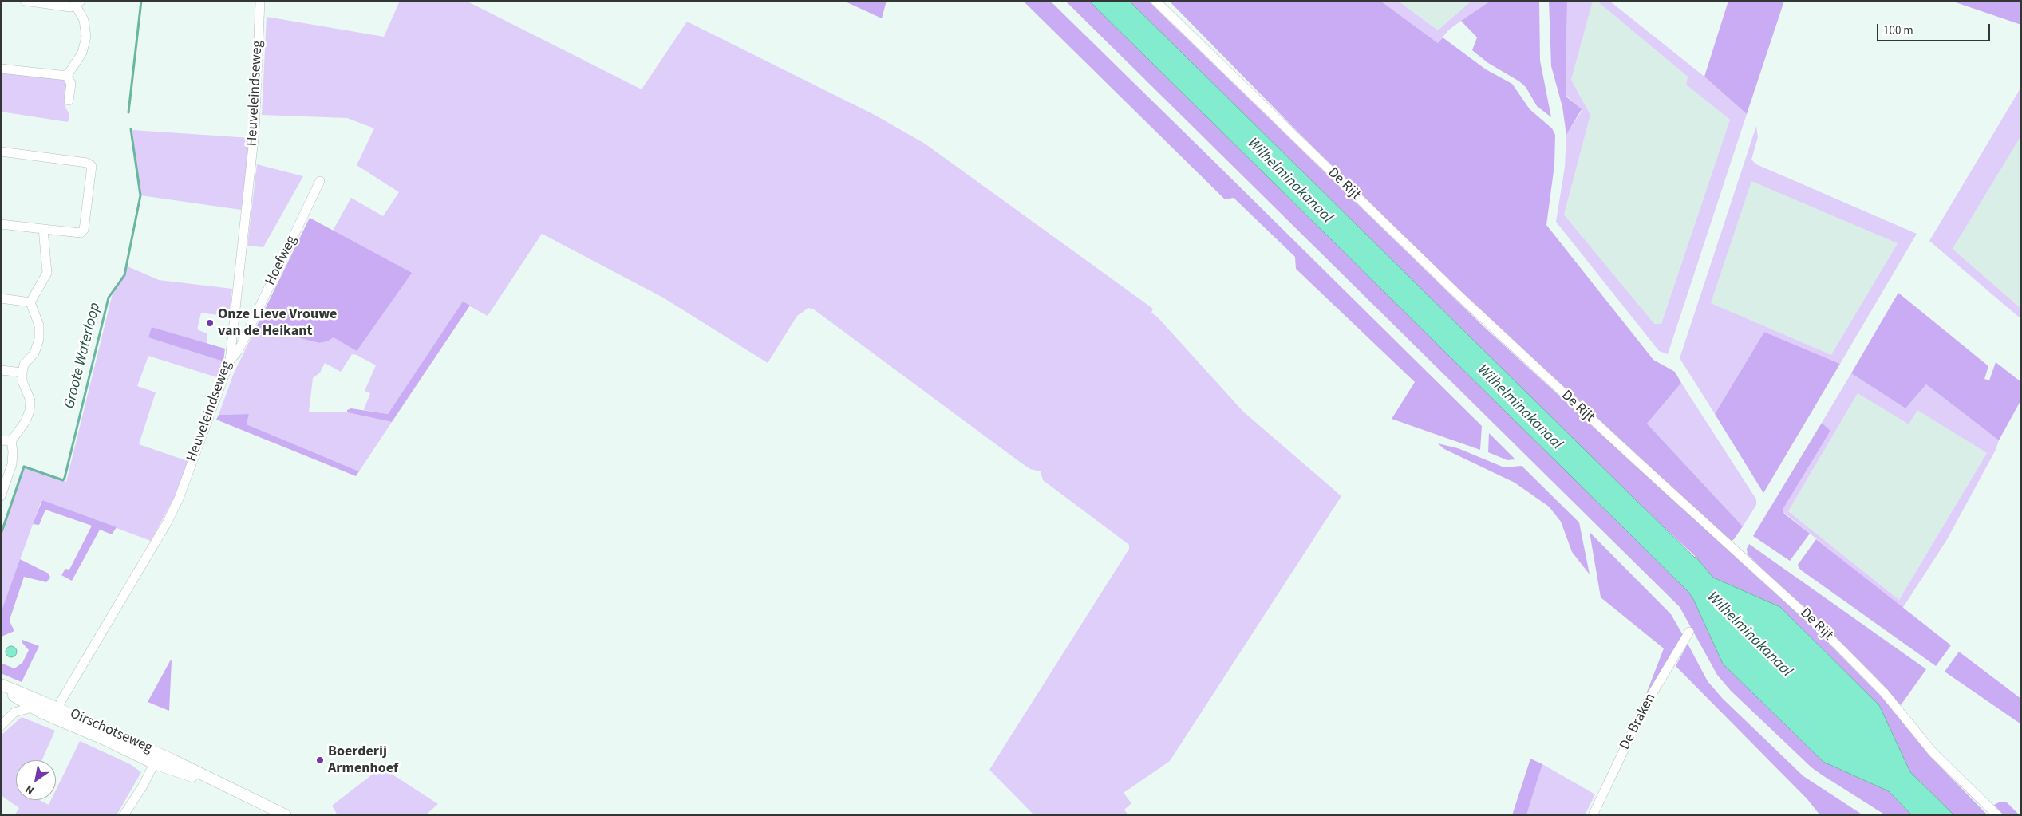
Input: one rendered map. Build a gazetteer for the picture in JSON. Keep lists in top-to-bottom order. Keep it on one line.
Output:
{"streets":{"main road":["Oirschotseweg"],"street":["Heuveleindseweg","De Rijt","Hoefweg","De Braken"]},"crossings":[["Heuveleindseweg","Hoefweg"],["Heuveleindseweg","Oirschotseweg"]],"water":["Wilhelminakanaal","Groote Waterloop"],"places":["Onze Lieve Vrouwe van de Heikant","Boerderij Armenhoef"],"scale_bar":"100 m","north":"bottom left"}
